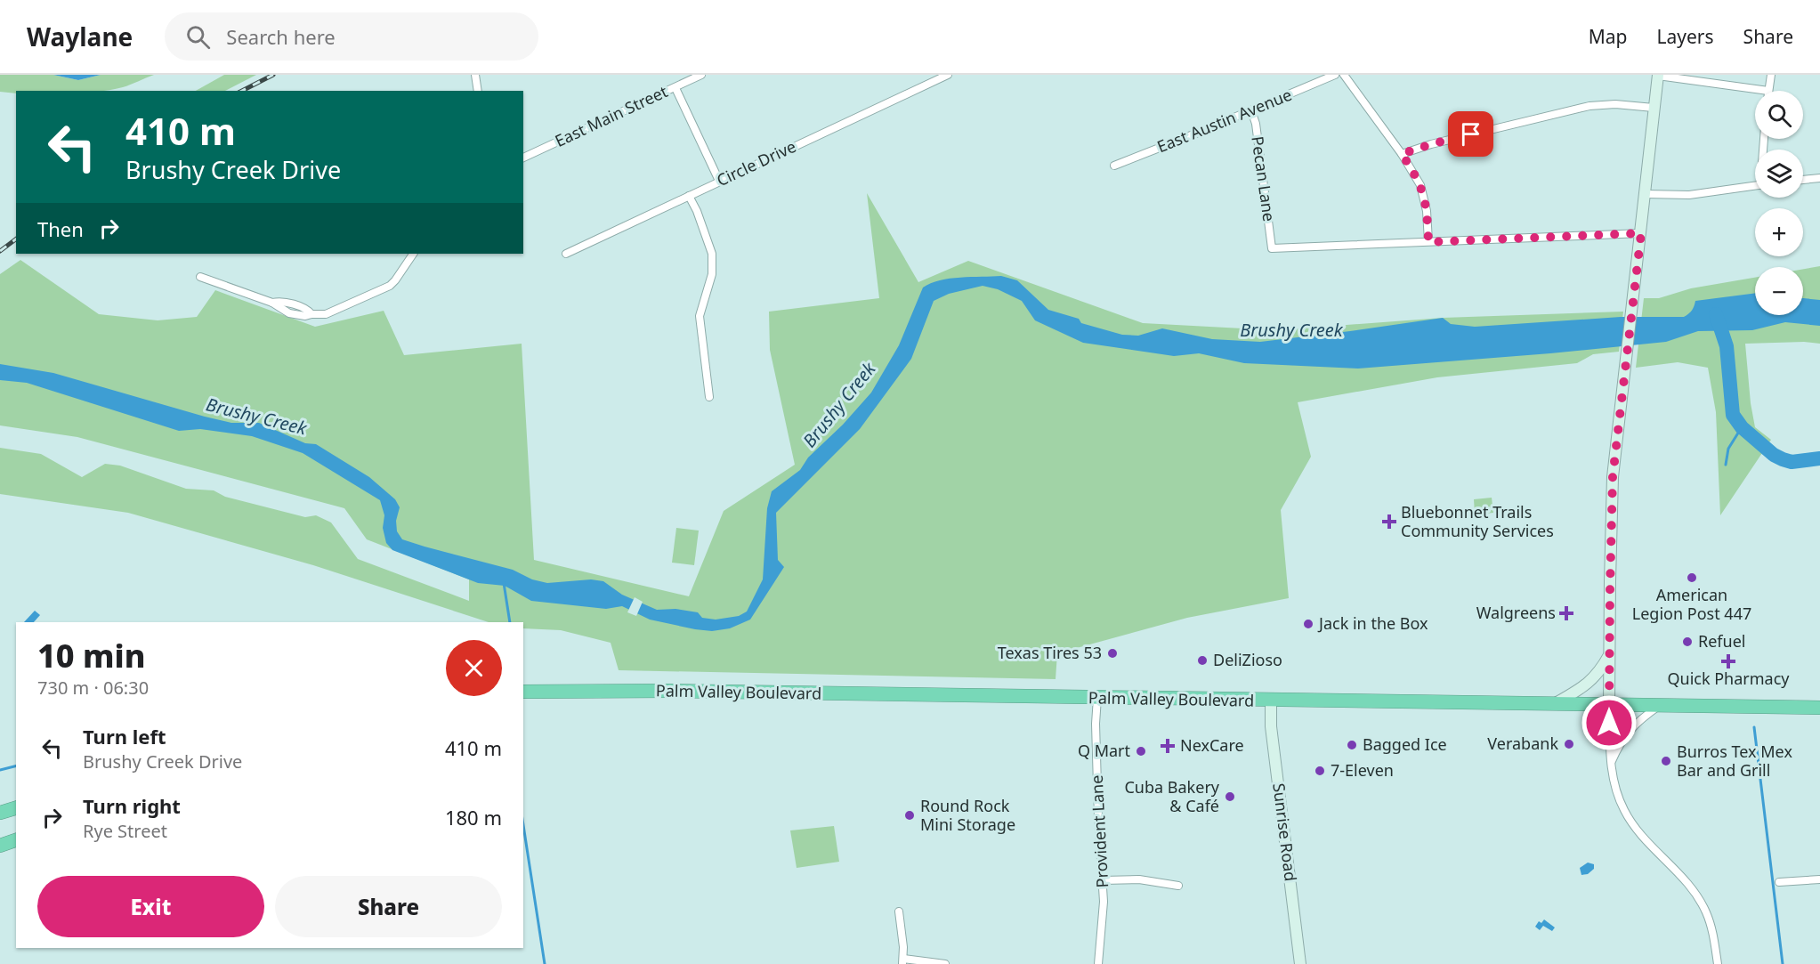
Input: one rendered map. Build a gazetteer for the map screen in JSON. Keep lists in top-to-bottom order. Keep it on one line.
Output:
{"streets":{"highway":["Palm Valley Boulevard"],"street":["East Main Street","East Austin Avenue","Circle Drive","Pecan Lane","Provident Lane","Sunrise Road"]},"crossings":[["East Austin Avenue","Pecan Lane"],["Palm Valley Boulevard","Provident Lane"],["Palm Valley Boulevard","Sunrise Road"]],"water":["Brushy Creek"],"places":{"health":["Bluebonnet Trails Community Services","Walgreens","Quick Pharmacy","NexCare"],"other":["American Legion Post 447","Jack in the Box","Refuel","Texas Tires 53","DeliZioso","Verabank","Bagged Ice","Q Mart","Burros Tex Mex Bar and Grill","7-Eleven","Cuba Bakery & Café","Round Rock Mini Storage"]},"page":{"header":"Waylane","search":"Search here","nav":["Map","Layers","Share"],"map_buttons":["+","−"],"turn":["410 m","Brushy Creek Drive"],"then":"Then","heading":["10 min","730 m · 06:30"],"list":[{"name":"Turn left","note":"Brushy Creek Drive","value":"410 m"},{"name":"Turn right","note":"Rye Street","value":"180 m"}],"buttons":["Exit","Share"]}}
